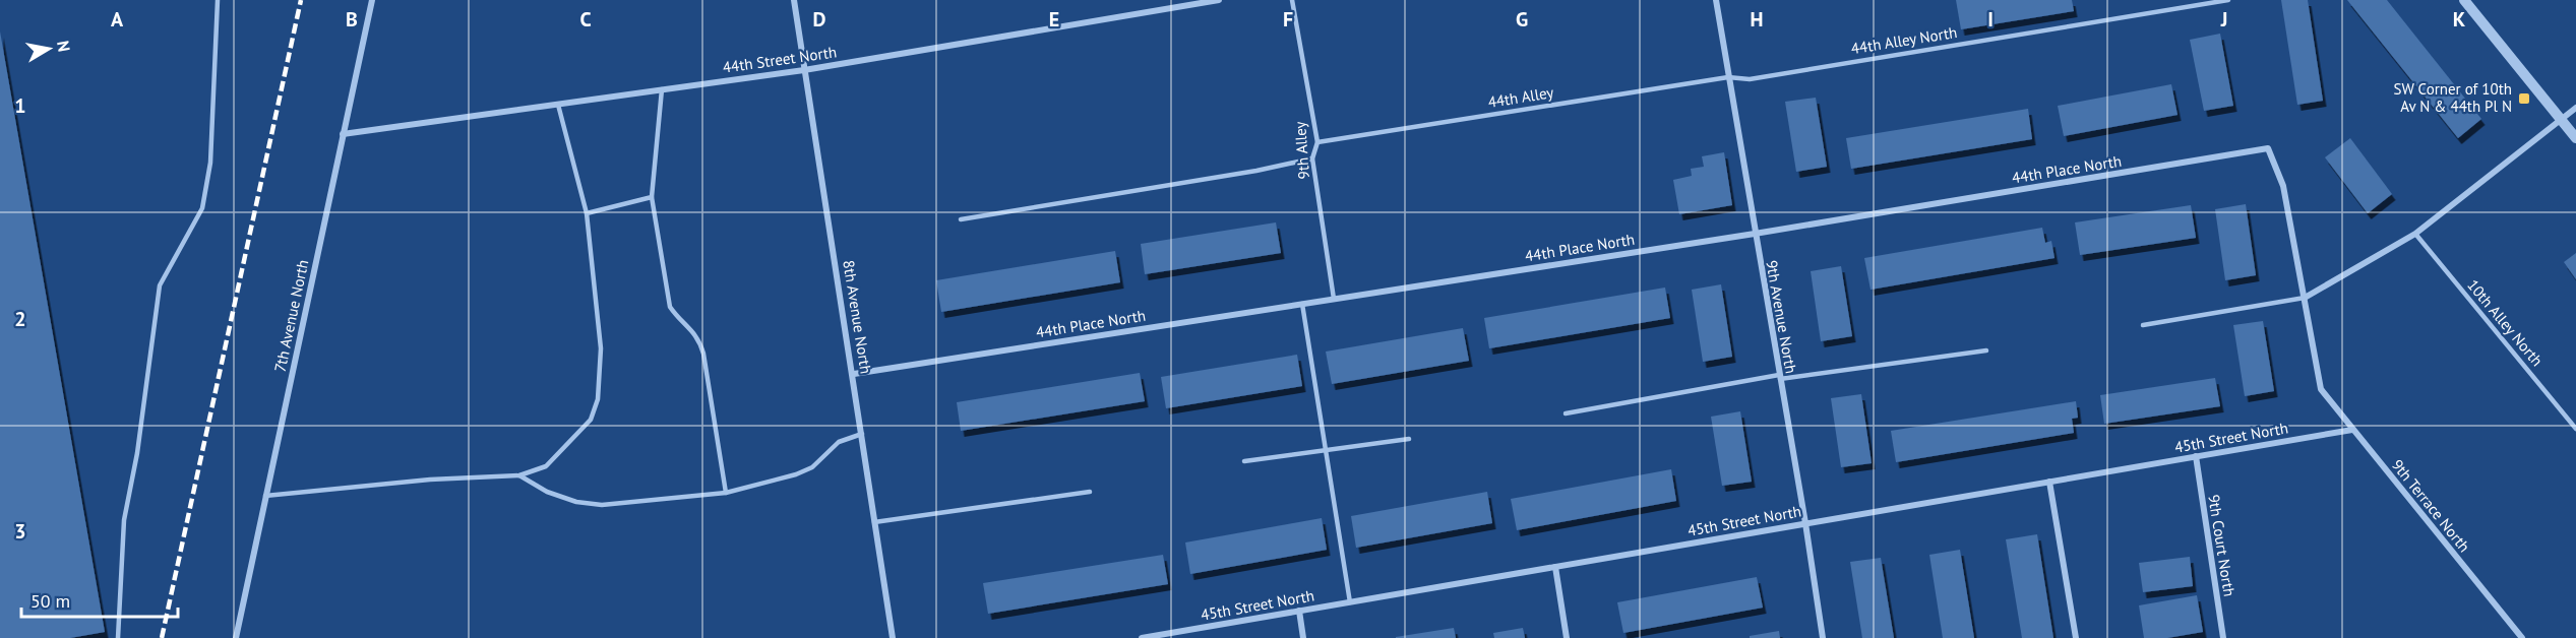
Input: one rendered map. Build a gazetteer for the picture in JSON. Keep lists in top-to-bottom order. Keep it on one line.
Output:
{"streets":{"street":["44th Street North","44th Place North","7th Avenue North","8th Avenue North","9th Avenue North","45th Street North","9th Terrace North","9th Court North"],"lane":["44th Alley North","44th Alley","9th Alley","10th Alley North"]},"crossings":[["44th Alley North","44th Alley"],["44th Alley North","9th Avenue North"],["44th Street North","7th Avenue North"],["44th Street North","8th Avenue North"],["44th Alley","9th Alley"],["44th Alley","9th Avenue North"],["9th Alley","44th Place North"],["44th Place North","8th Avenue North"],["44th Place North","9th Avenue North"],["44th Place North","9th Terrace North"],["9th Avenue North","45th Street North"],["45th Street North","9th Terrace North"],["45th Street North","9th Court North"]],"places":{"transit":["SW Corner of 10th Av N & 44th Pl N"]},"scale_bar":"50 m","north":"right","grid":{"columns":["A","B","C","D","E","F","G","H","I","J","K"],"rows":["1","2","3"]}}
